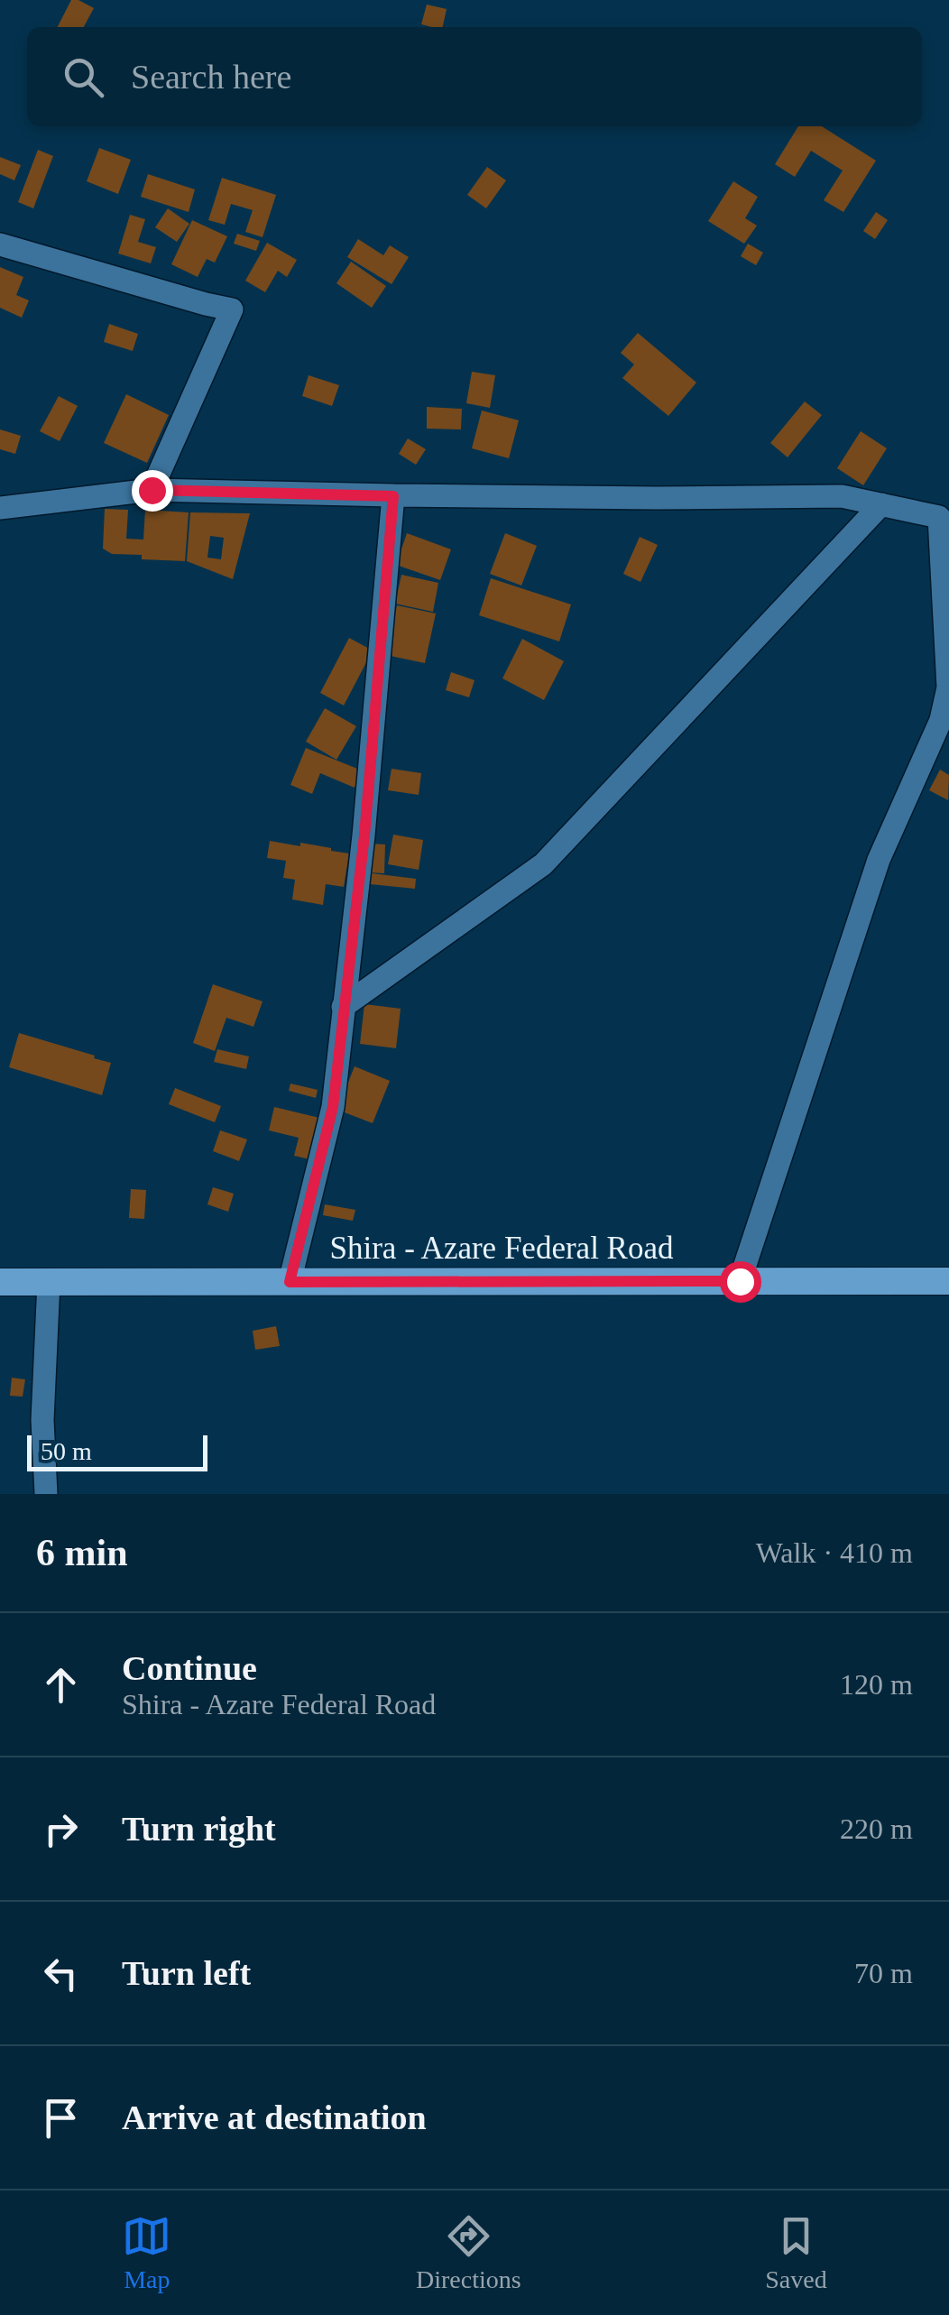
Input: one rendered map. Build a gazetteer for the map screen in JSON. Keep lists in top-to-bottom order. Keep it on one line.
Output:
{"streets":{"main road":["Shira - Azare Federal Road"]},"scale_bar":"50 m","page":{"search":"Search here","scale":"50 m","heading":["6 min","Walk · 410 m"],"list":[["Continue","Shira - Azare Federal Road","120 m"],["Turn right","220 m"],["Turn left","70 m"],"Arrive at destination"],"nav":["Map","Directions","Saved"]}}
